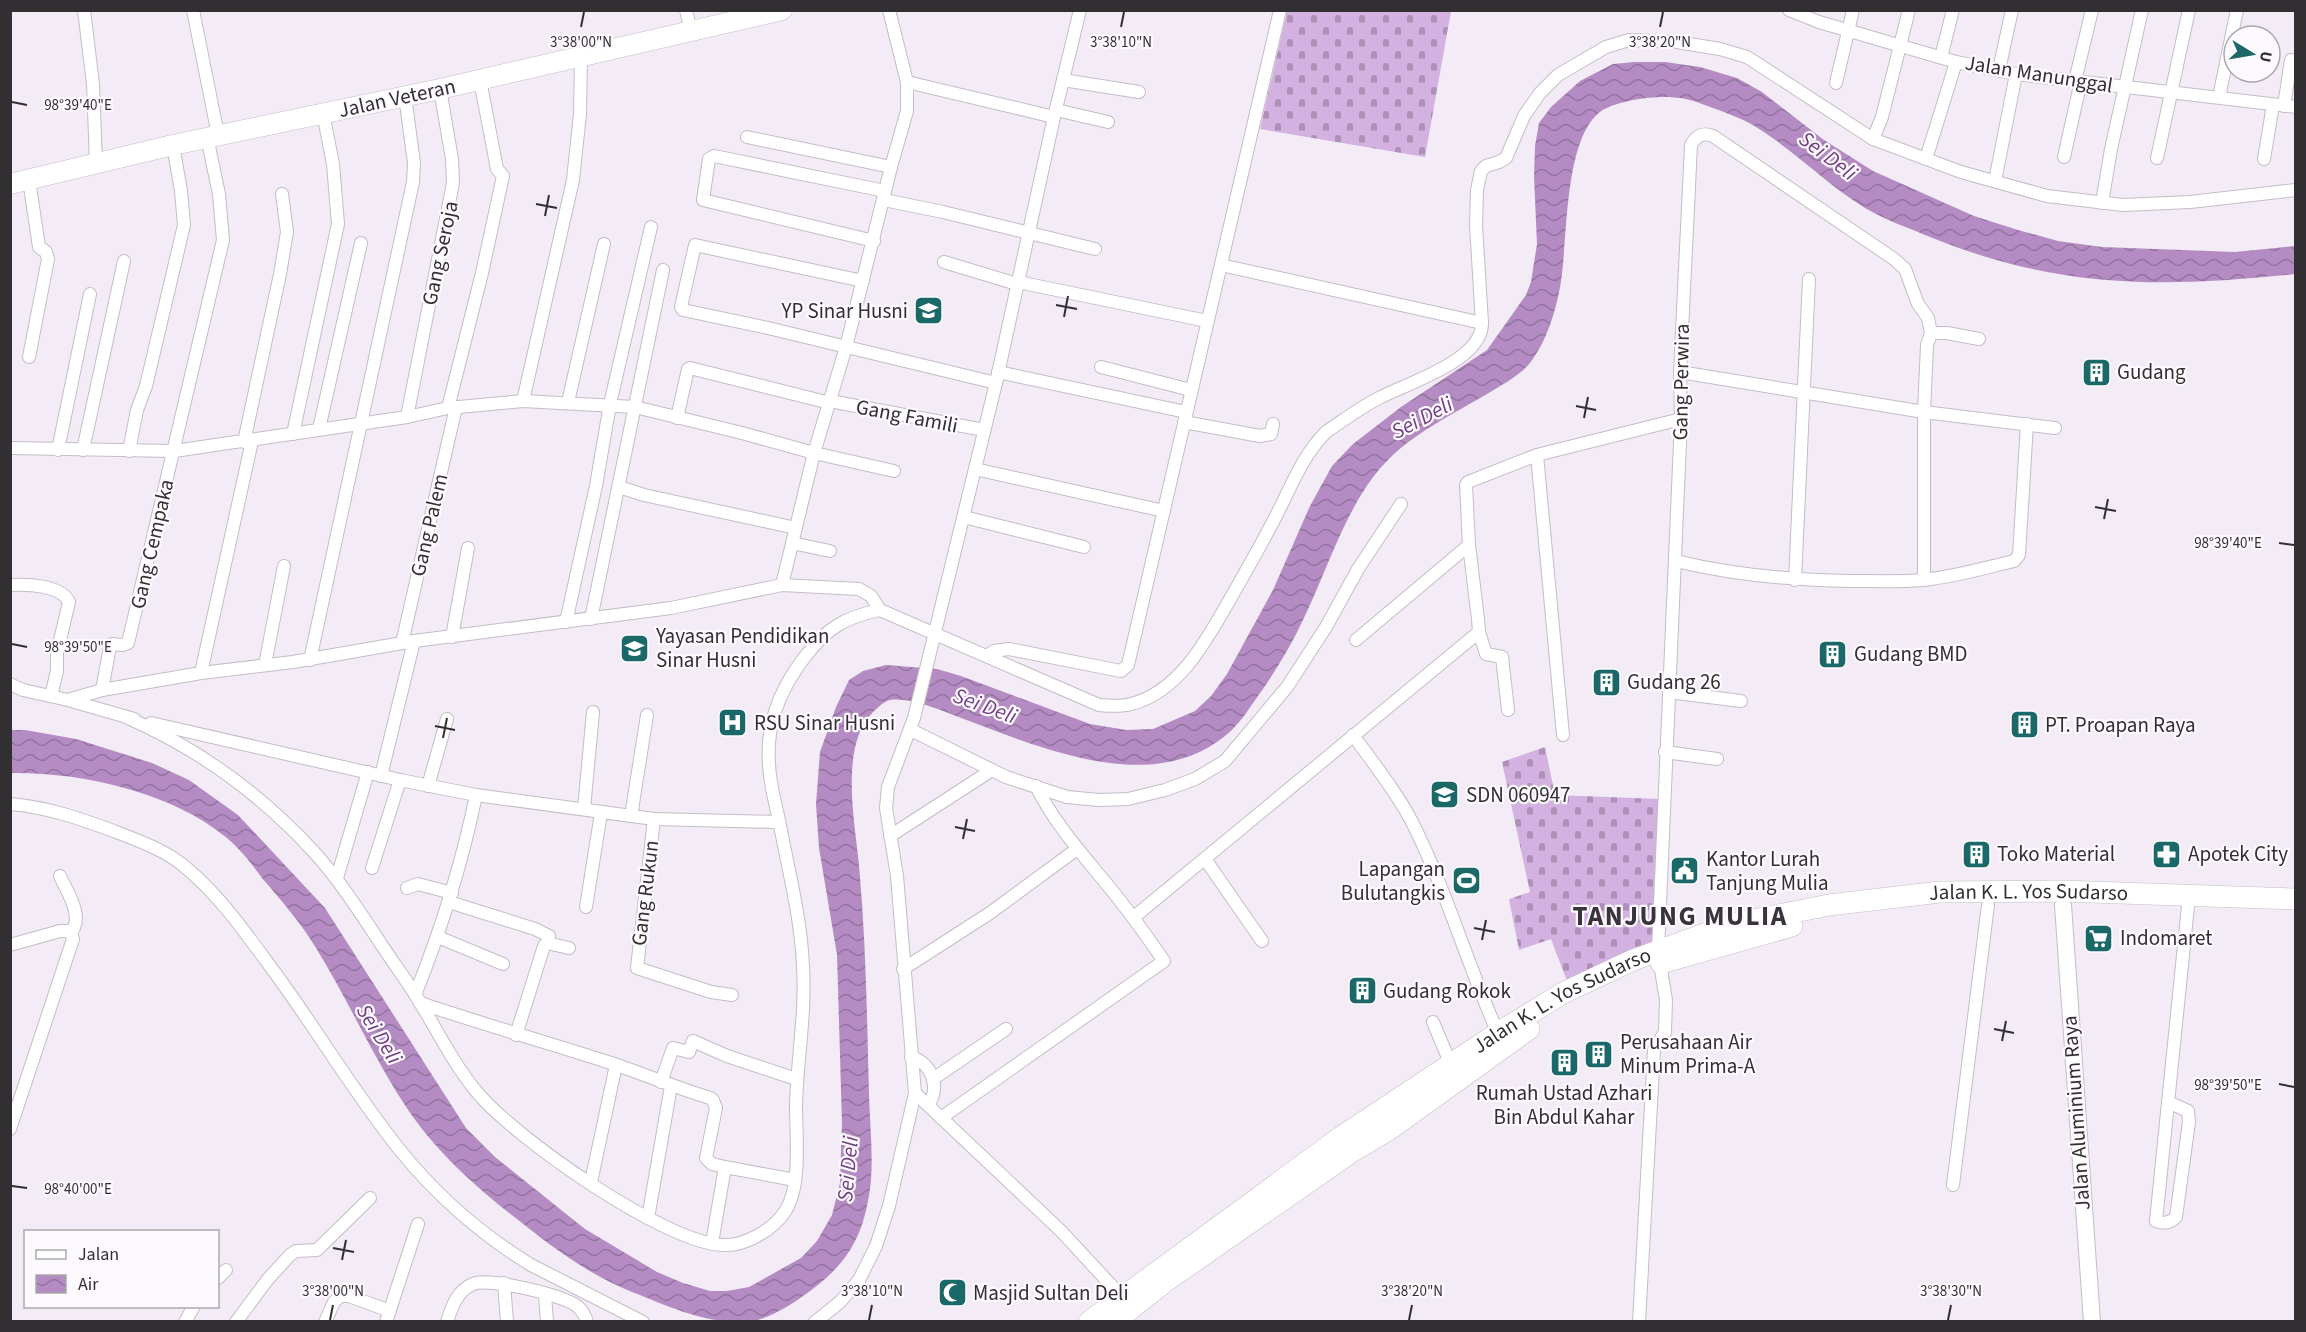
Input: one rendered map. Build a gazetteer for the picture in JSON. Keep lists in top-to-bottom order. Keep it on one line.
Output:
{"streets":{"highway":["Jalan K. L. Yos Sudarso"],"main road":["Jalan Veteran","Jalan Aluminium Raya"],"street":["Jalan Manunggal","Gang Seroja","Gang Perwira","Gang Famili","Gang Palem","Gang Cempaka","Gang Rukun"]},"crossings":[["Jalan Veteran","Gang Seroja"],["Jalan Veteran","Gang Palem"],["Gang Perwira","Jalan K. L. Yos Sudarso"],["Jalan K. L. Yos Sudarso","Jalan Aluminium Raya"]],"districts":["TANJUNG MULIA"],"water":["Sei Deli"],"places":{"school or university":["YP Sinar Husni","Yayasan Pendidikan Sinar Husni","SDN 060947"],"building":["Gudang","Gudang BMD","Gudang 26","PT. Proapan Raya","Toko Material","Gudang Rokok","Perusahaan Air Minum Prima-A","Rumah Ustad Azhari Bin Abdul Kahar"],"hospital":["RSU Sinar Husni"],"pharmacy":["Apotek City"],"public building":["Kantor Lurah Tanjung Mulia"],"sports":["Lapangan Bulutangkis"],"supermarket":["Indomaret"],"mosque":["Masjid Sultan Deli"]},"legend":["Jalan","Air"],"north":"right","coordinates":["3°38'00\"N","3°38'10\"N","3°38'20\"N","98°39'40\"E","98°39'50\"E","98°40'00\"E","3°38'30\"N"]}
